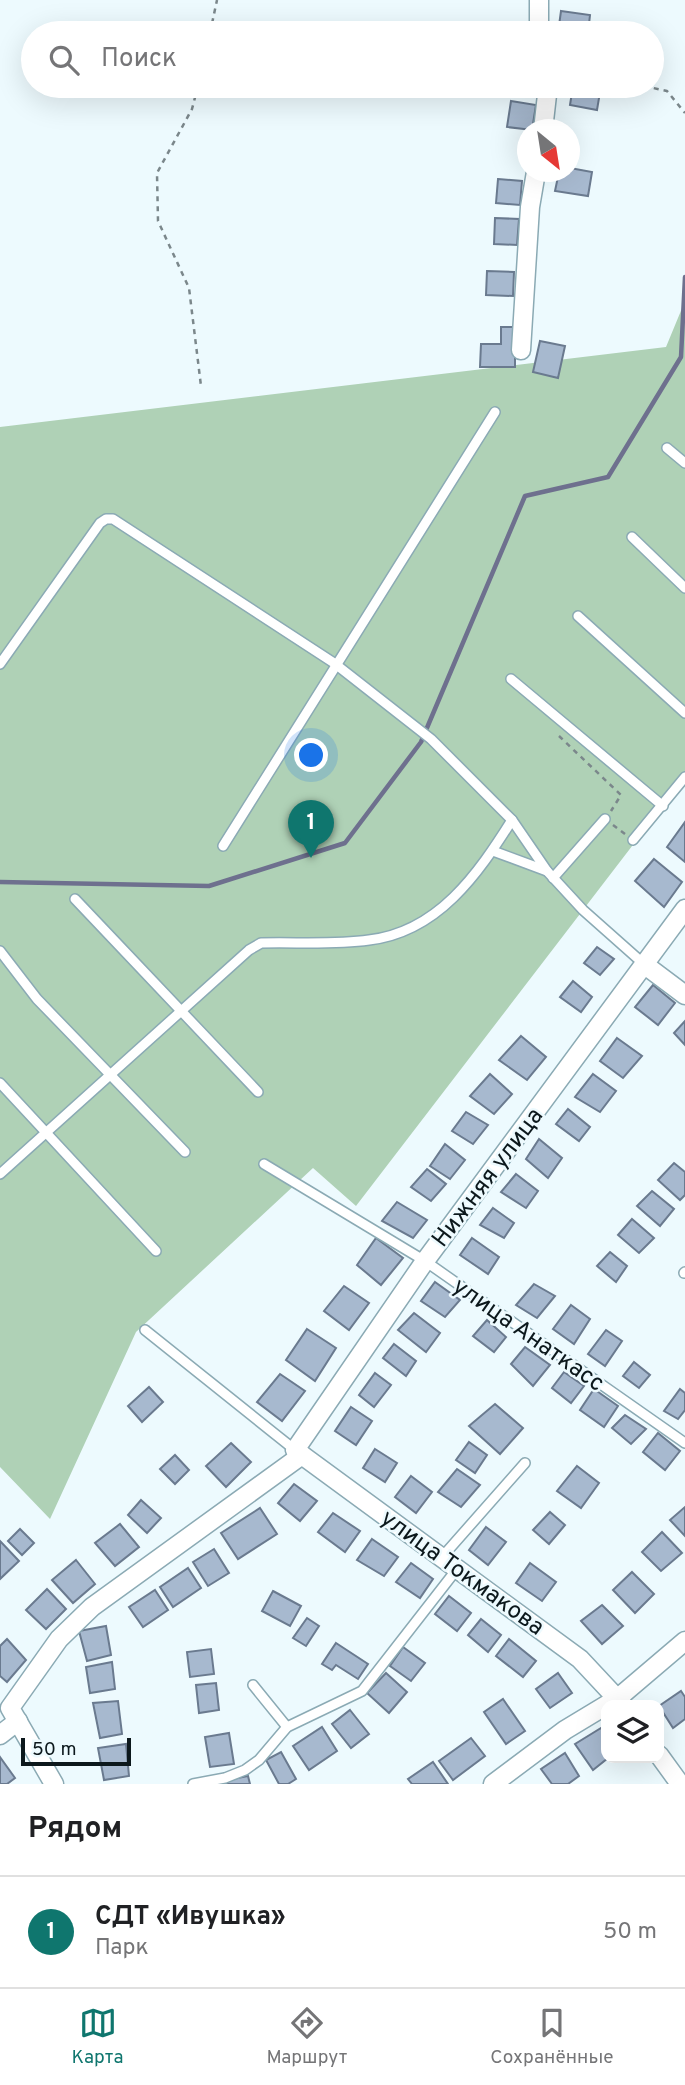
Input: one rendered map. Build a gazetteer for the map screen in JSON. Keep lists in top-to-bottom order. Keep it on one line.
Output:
{"streets":{"street":["Нижняя улица","улица Токмакова"],"lane":["улица Анаткасс"]},"crossings":[["Нижняя улица","улица Анаткасс"],["Нижняя улица","улица Токмакова"]],"scale_bar":"50 m","north":"bottom right","page":{"search":"Поиск","pins":"1","scale":"50 m","heading":"Рядом","list":[{"mark":"1","name":"СДТ «Ивушка»","note":"Парк","value":"50 m"}],"nav":["Карта","Маршрут","Сохранённые"]}}
